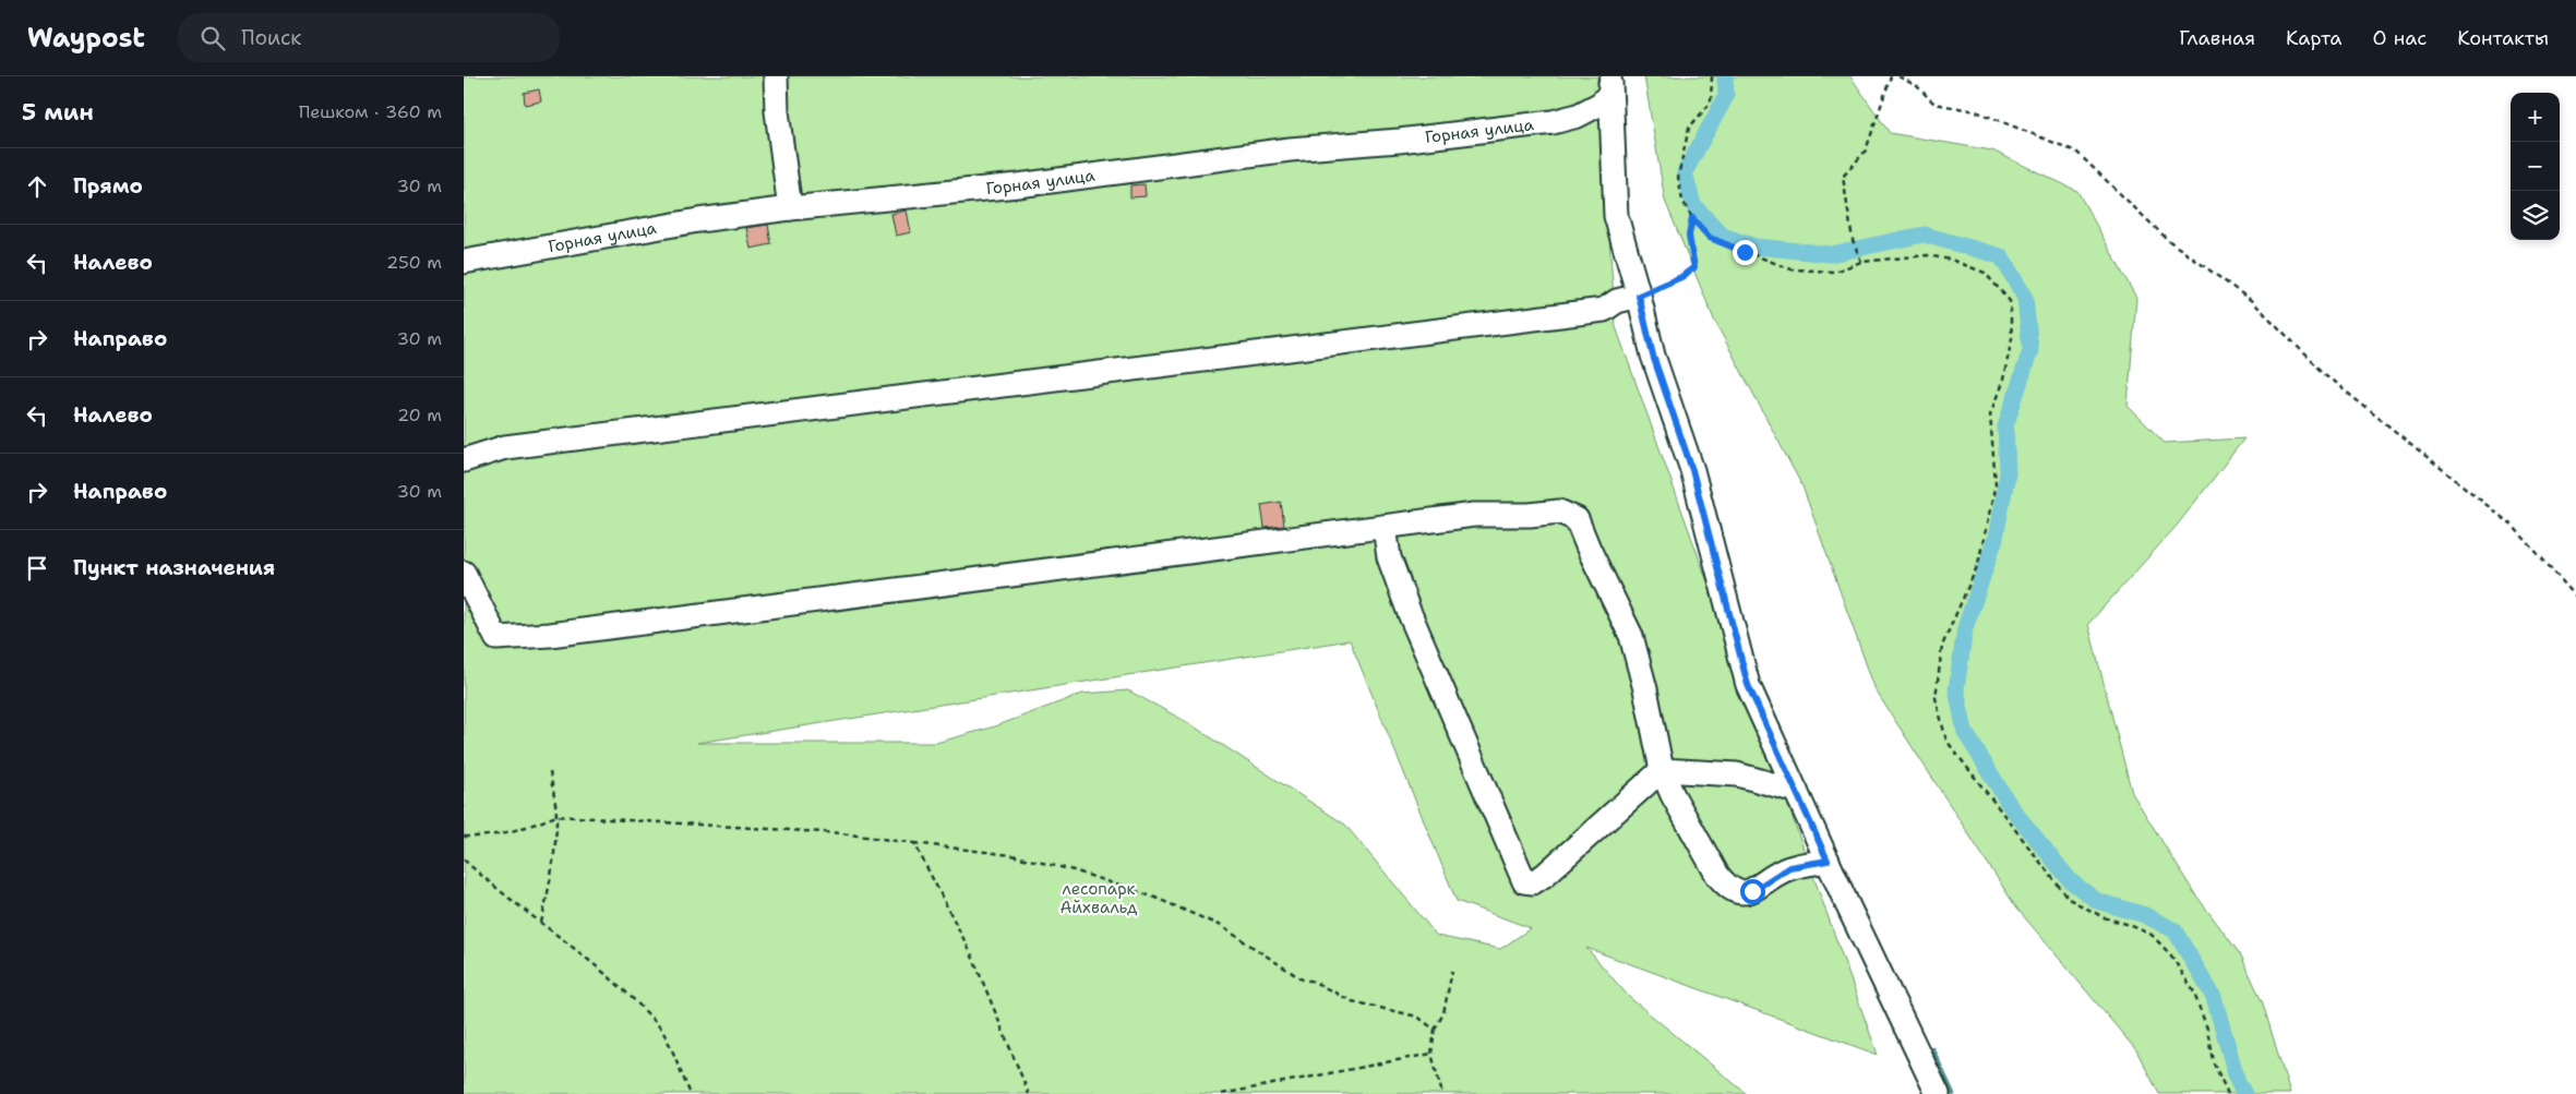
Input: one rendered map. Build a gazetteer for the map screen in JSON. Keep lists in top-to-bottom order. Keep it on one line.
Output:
{"streets":{"street":["Горная улица"]},"parks":["лесопарк Айхвальд"],"page":{"header":"Waypost","search":"Поиск","nav":["Главная","Карта","О нас","Контакты"],"heading":["5 мин","Пешком · 360 m"],"map_buttons":["+","−"],"list":[["Прямо","30 m"],["Налево","250 m"],["Направо","30 m"],["Налево","20 m"],["Направо","30 m"],"Пункт назначения"]}}
